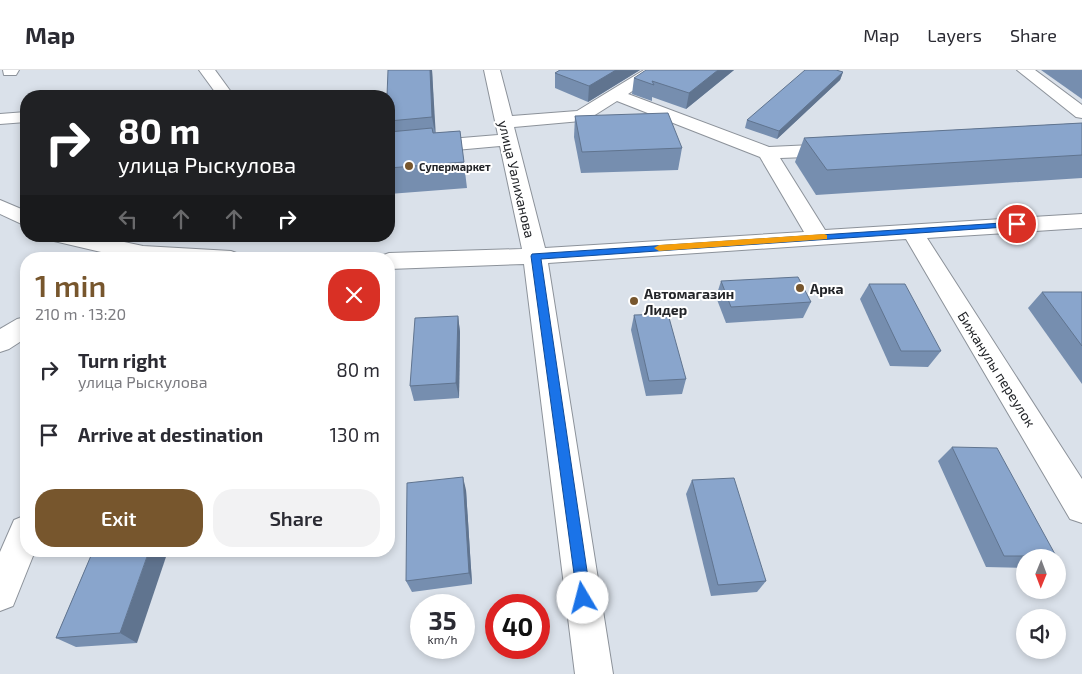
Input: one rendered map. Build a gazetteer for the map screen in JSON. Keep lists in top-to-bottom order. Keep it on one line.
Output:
{"streets":{"street":["улица Уалиханова","Бижанулы переулок"]},"places":["Супермаркет","Арка","Автомагазин Лидер"],"north":"bottom","page":{"header":"Map","nav":["Map","Layers","Share"],"turn":["80 m","улица Рыскулова"],"heading":["1 min","210 m · 13:20"],"list":[{"name":"Turn right","note":"улица Рыскулова","value":"80 m"},{"name":"Arrive at destination","value":"130 m"}],"buttons":["Exit","Share"],"speed":"35 km/h","limit":"40"}}
